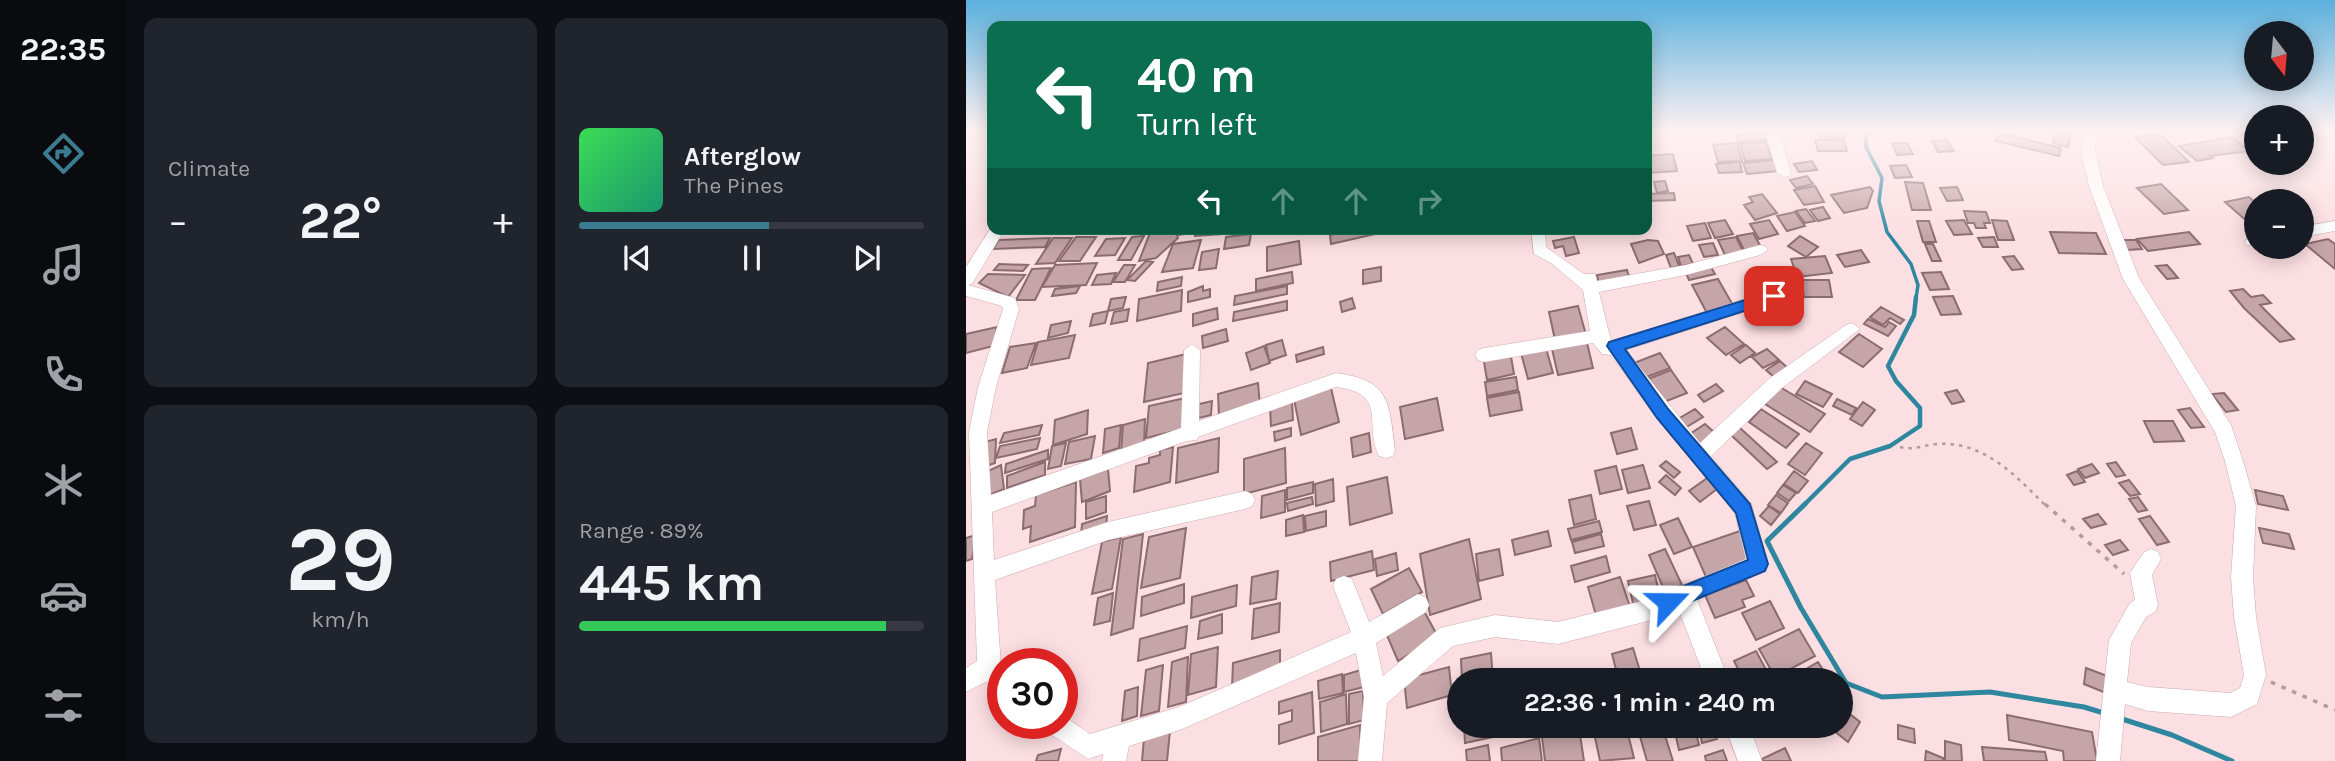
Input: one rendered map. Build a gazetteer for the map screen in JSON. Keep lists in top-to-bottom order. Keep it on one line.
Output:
{"north":"bottom","page":{"tabs":"22:35","tile":["Climate",["29","km/h"],["Range · 89%","445 km"]],"map_buttons":["+","−"],"turn":["40 m","Turn left"],"song":["Afterglow","The Pines"],"heat":["−","22°","+"],"limit":"30","trip":"22:36 · 1 min · 240 m"}}
